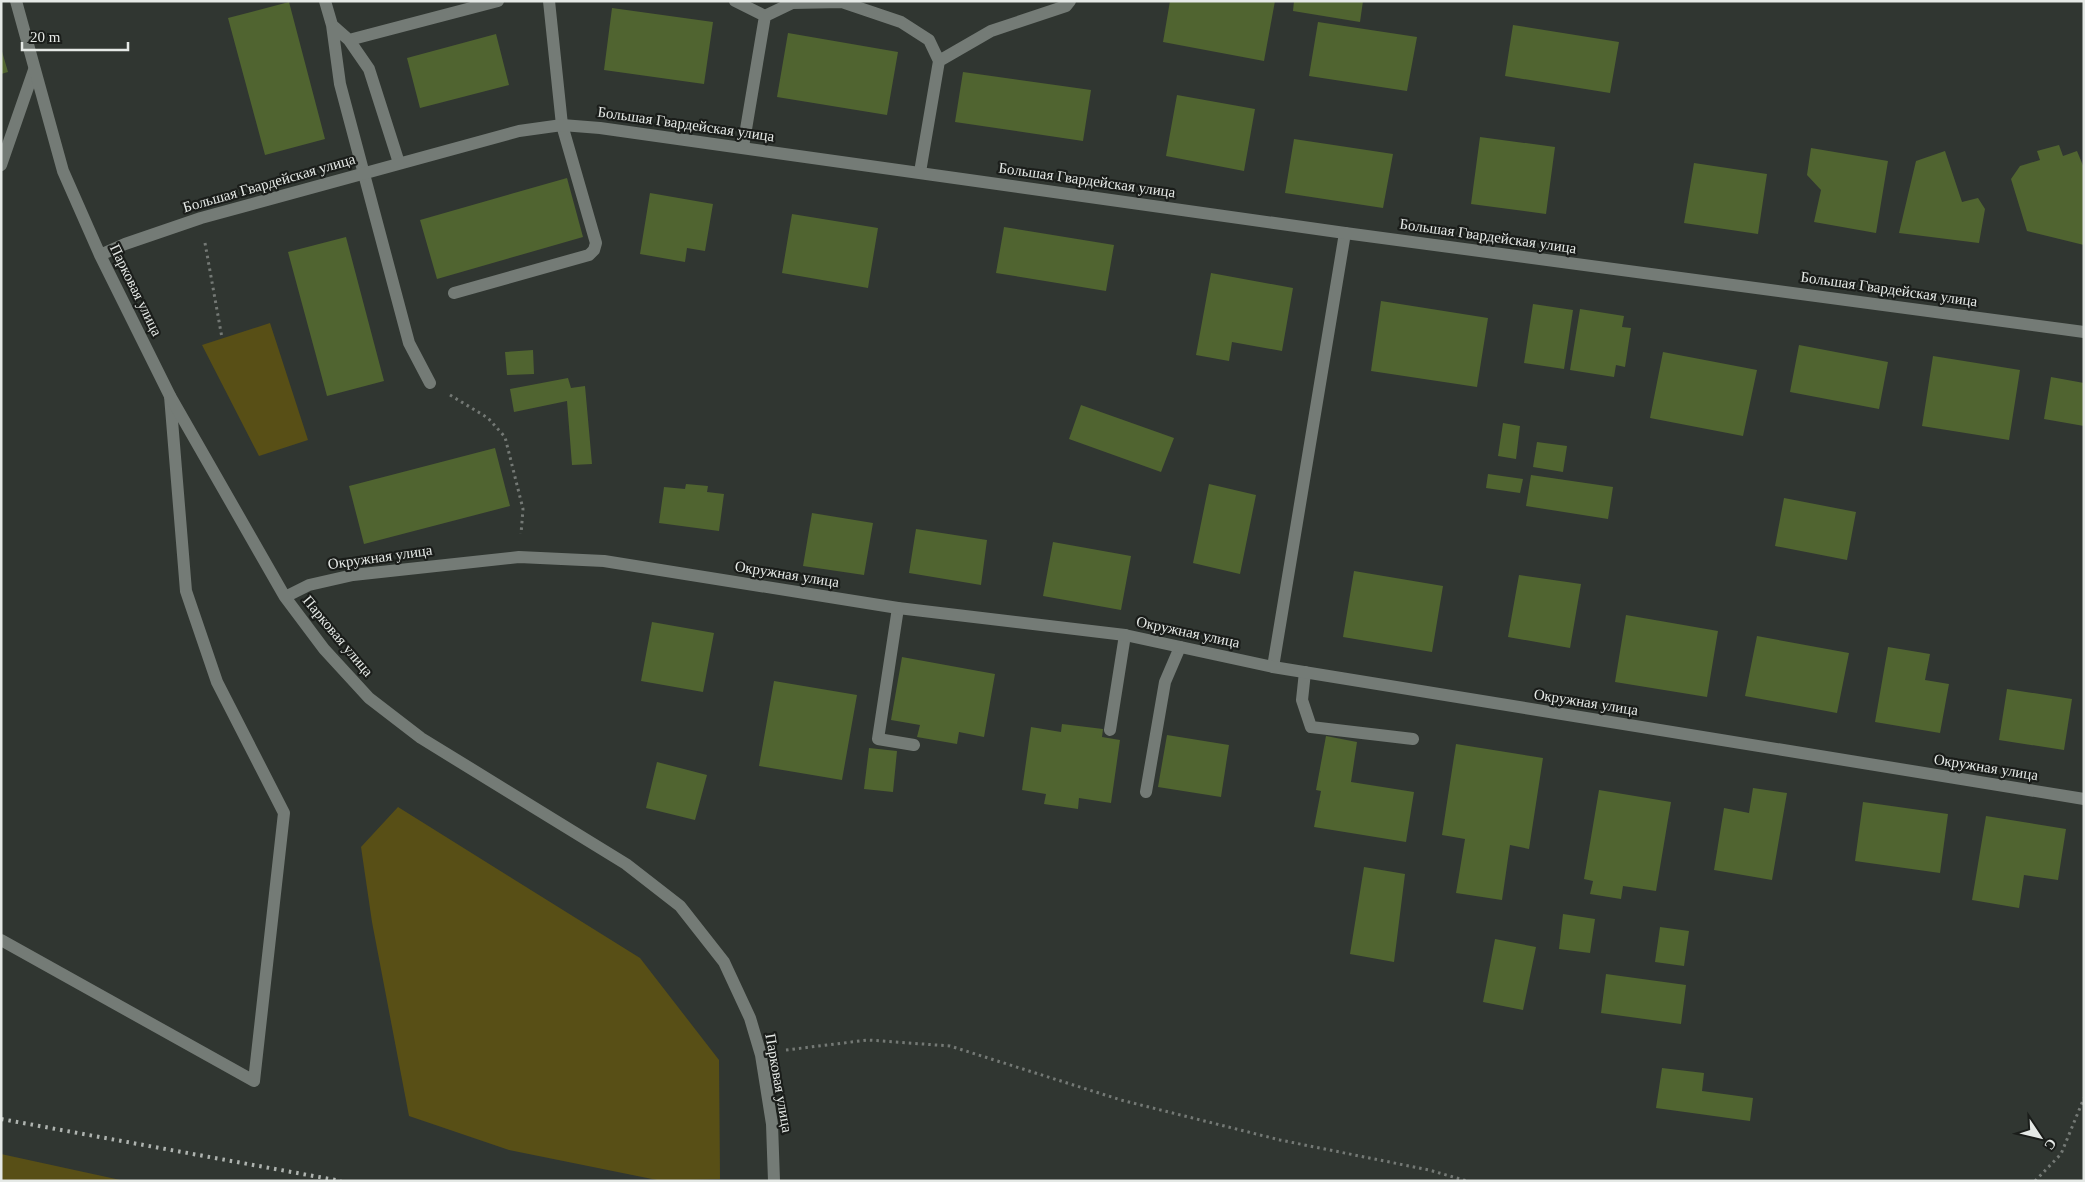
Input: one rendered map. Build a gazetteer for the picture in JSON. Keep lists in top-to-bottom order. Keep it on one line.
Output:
{"streets":{"street":["Большая Гвардейская улица","Парковая улица","Окружная улица"]},"crossings":[["Большая Гвардейская улица","Парковая улица"],["Парковая улица","Окружная улица"]],"scale_bar":"20 m","north":"bottom right"}
